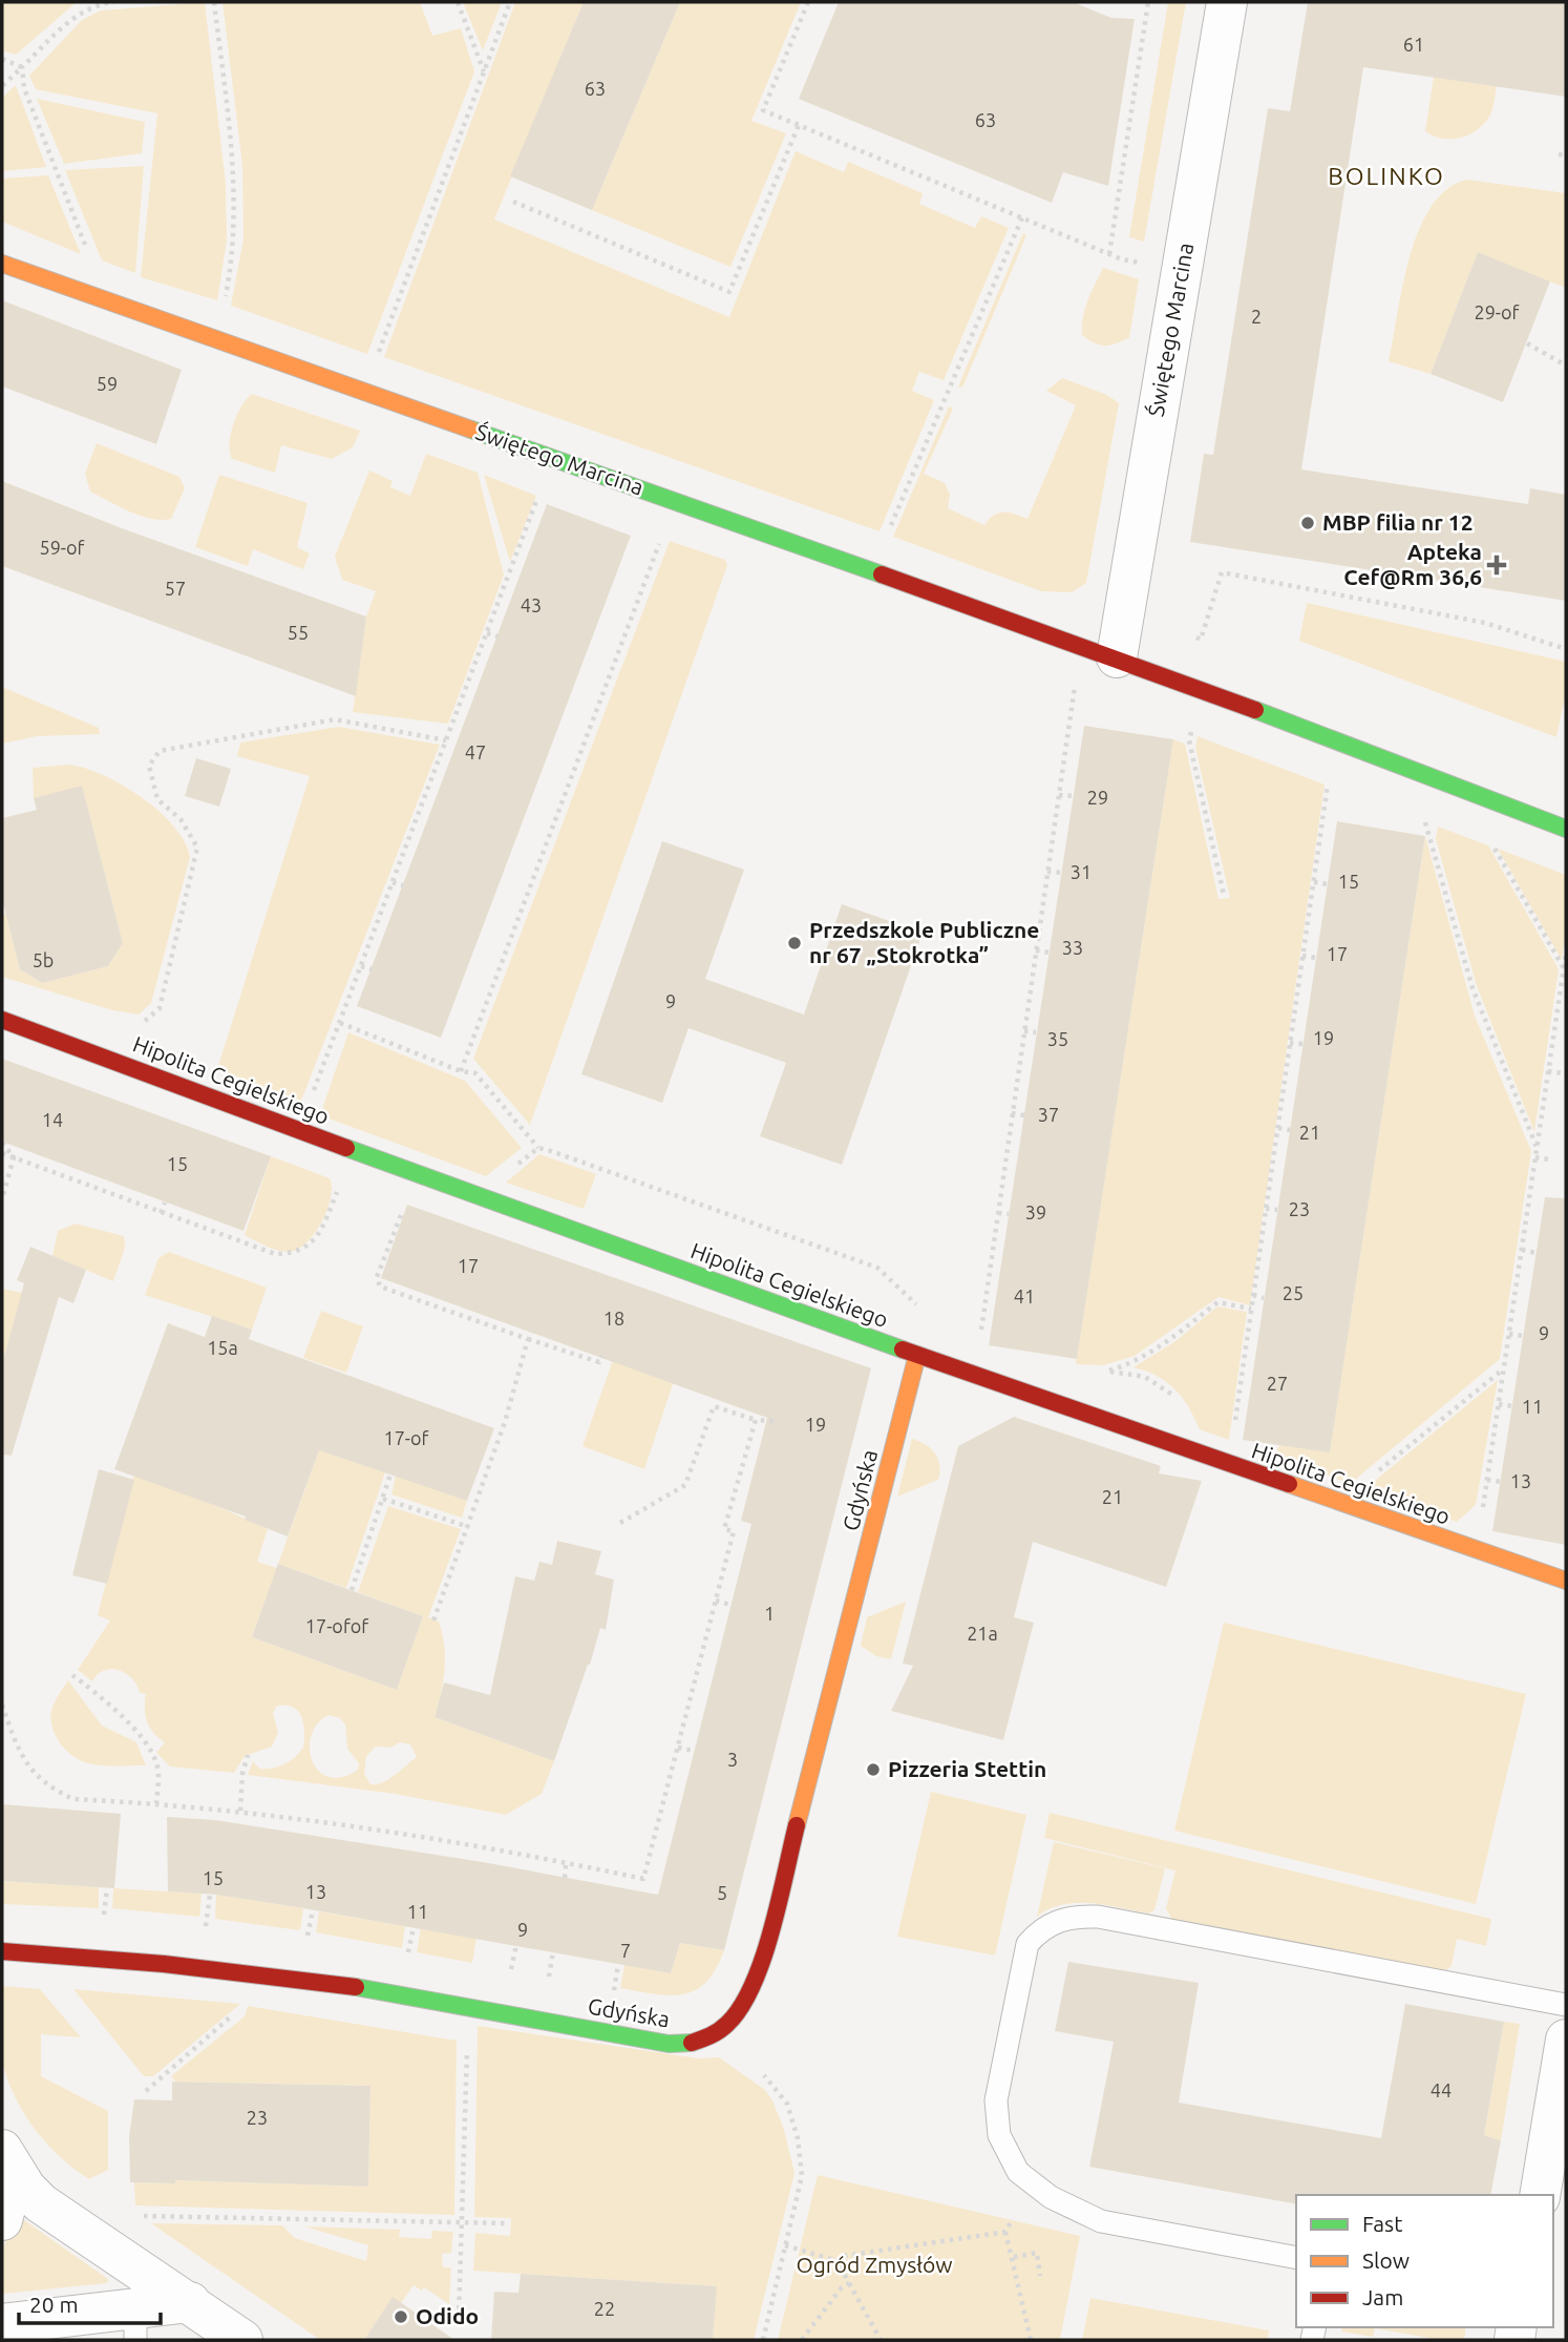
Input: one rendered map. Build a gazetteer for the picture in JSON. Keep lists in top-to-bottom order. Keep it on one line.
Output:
{"streets":{"street":["Świętego Marcina","Hipolita Cegielskiego","Gdyńska"]},"crossings":[["Hipolita Cegielskiego","Gdyńska"]],"districts":["BOLINKO"],"parks":["Ogród Zmysłów"],"places":{"other":["MBP filia nr 12","Przedszkole Publiczne nr 67 „Stokrotka”","Pizzeria Stettin","Odido"],"health":["Apteka Cef@Rm 36,6"]},"house_numbers":["61","63","63","29-of","2","59","59-of","57","43","55","47","29","31","15","33","17","5b","9","19","35","37","14","21","15","23","39","17","25","41","18","9","15a","27","11","19","17-of","13","21","1","17-ofof","21a","3","15","13","5","11","9","7","44","23","22"],"legend":["Fast","Slow","Jam"],"scale_bar":"20 m"}
